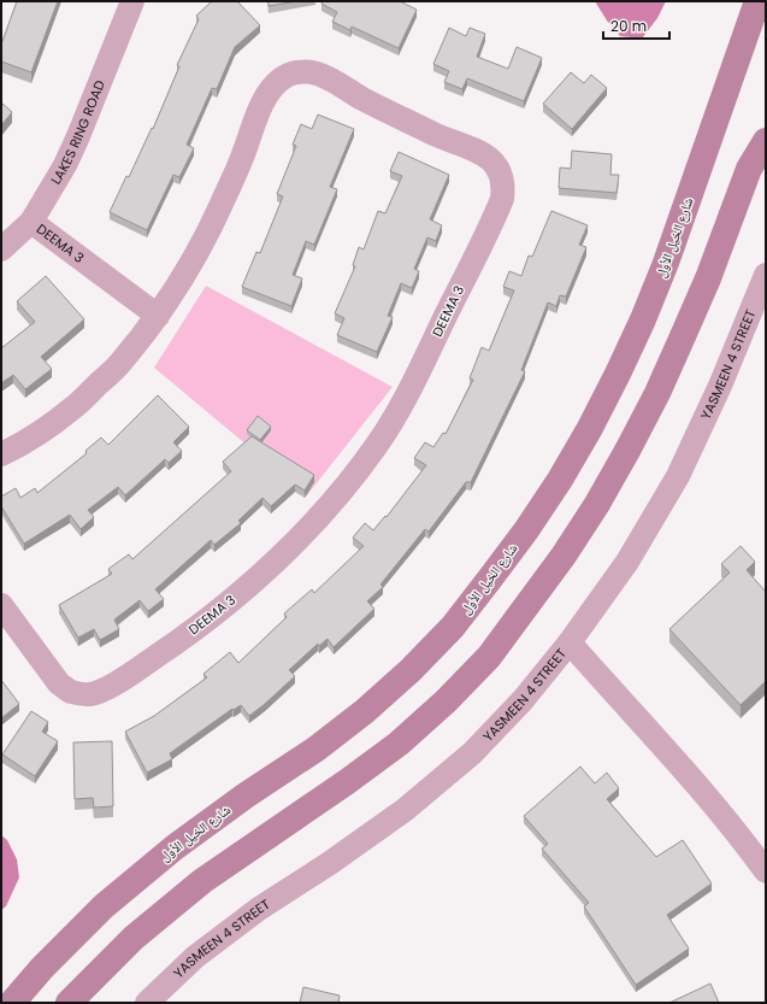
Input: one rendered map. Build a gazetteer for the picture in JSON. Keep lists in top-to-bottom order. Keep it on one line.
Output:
{"streets":{"main road":["شارع الخيل الأول"],"street":["LAKES RING ROAD","DEEMA 3","YASMEEN 4 STREET"]},"crossings":[["LAKES RING ROAD","DEEMA 3"]],"scale_bar":"20 m"}
